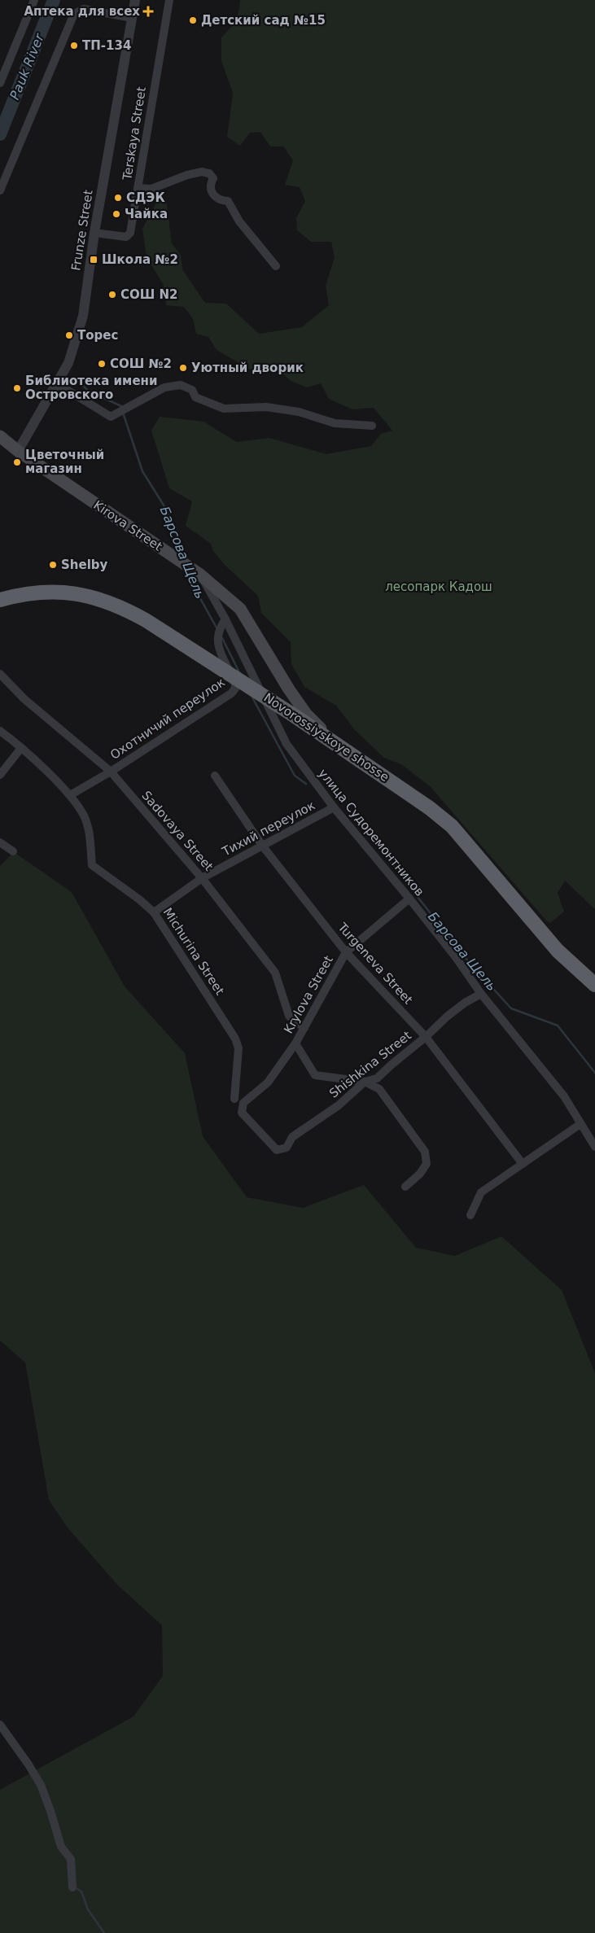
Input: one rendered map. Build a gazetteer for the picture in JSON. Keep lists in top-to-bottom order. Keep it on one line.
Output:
{"streets":{"highway":["Novorossiyskoye shosse"],"main road":["Kirova Street"],"street":["Terskaya Street","Frunze Street","Охотничий переулок","Тихий переулок","Sadovaya Street","улица Судоремонтников","Michurina Street","Turgeneva Street","Krylova Street","Shishkina Street"]},"crossings":[["Terskaya Street","Frunze Street"],["Frunze Street","Kirova Street"],["Kirova Street","Novorossiyskoye shosse"],["Kirova Street","улица Судоремонтников"],["Охотничий переулок","Sadovaya Street"],["Охотничий переулок","улица Судоремонтников"],["Охотничий переулок","Michurina Street"],["Тихий переулок","Sadovaya Street"],["Тихий переулок","улица Судоремонтников"],["Тихий переулок","Michurina Street"],["Тихий переулок","Turgeneva Street"],["Sadovaya Street","Krylova Street"],["улица Судоремонтников","Krylova Street"],["улица Судоремонтников","Shishkina Street"],["Turgeneva Street","Krylova Street"],["Turgeneva Street","Shishkina Street"],["Krylova Street","Shishkina Street"]],"water":["Pauk River","Барсова Щель"],"parks":["лесопарк Кадош"],"places":{"health":["Аптека для всех"],"other":["Детский сад №15","ТП-134","СДЭК","Чайка","СОШ N2","Торес","СОШ №2","Уютный дворик","Библиотека имени Островского","Цветочный магазин","Shelby"],"transit":["Школа №2"]}}
